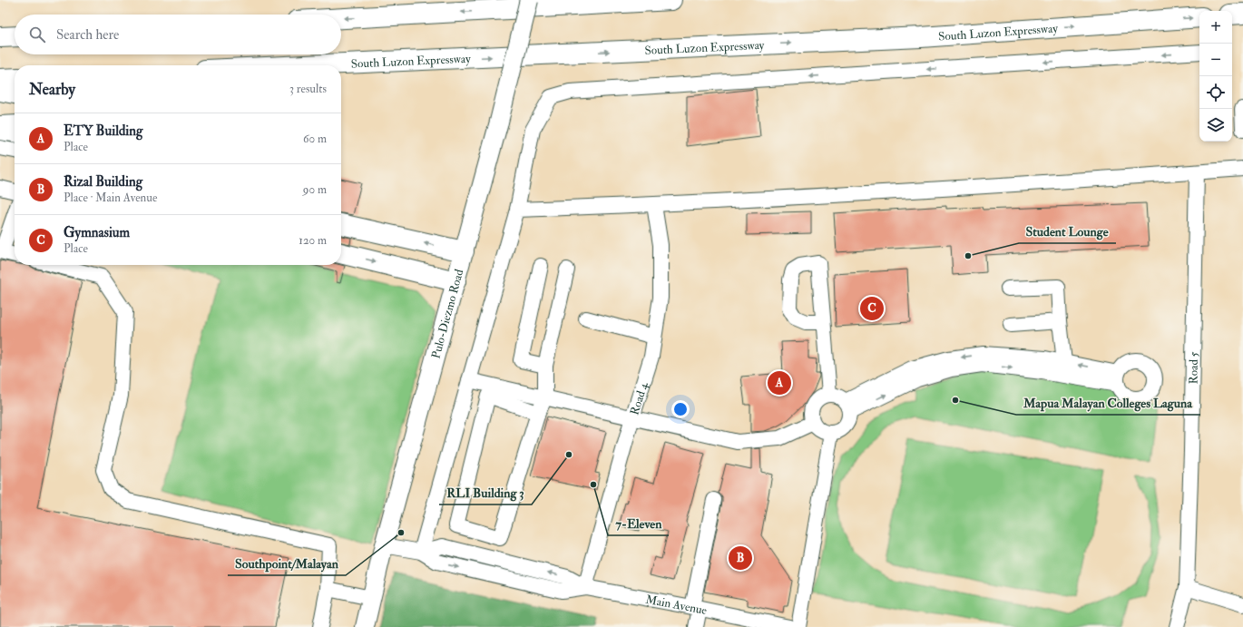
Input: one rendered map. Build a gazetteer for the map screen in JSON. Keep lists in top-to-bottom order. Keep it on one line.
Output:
{"streets":{"highway":["South Luzon Expressway"],"main road":["Pulo-Diezmo Road"],"street":["Road 5","Road 4","Main Avenue"]},"crossings":[["Pulo-Diezmo Road","Main Avenue"],["Road 4","Main Avenue"]],"places":["Student Lounge","Mapua Malayan Colleges Laguna","RLI Building 3","7-Eleven","Southpoint/Malayan"],"page":{"map_buttons":["+","−"],"search":"Search here","heading":["Nearby","3 results"],"list":[{"mark":"A","name":"ETY Building","note":"Place","value":"60 m"},{"mark":"B","name":"Rizal Building","note":"Place · Main Avenue","value":"90 m"},{"mark":"C","name":"Gymnasium","note":"Place","value":"120 m"}],"pins":["C","A","B"]}}
